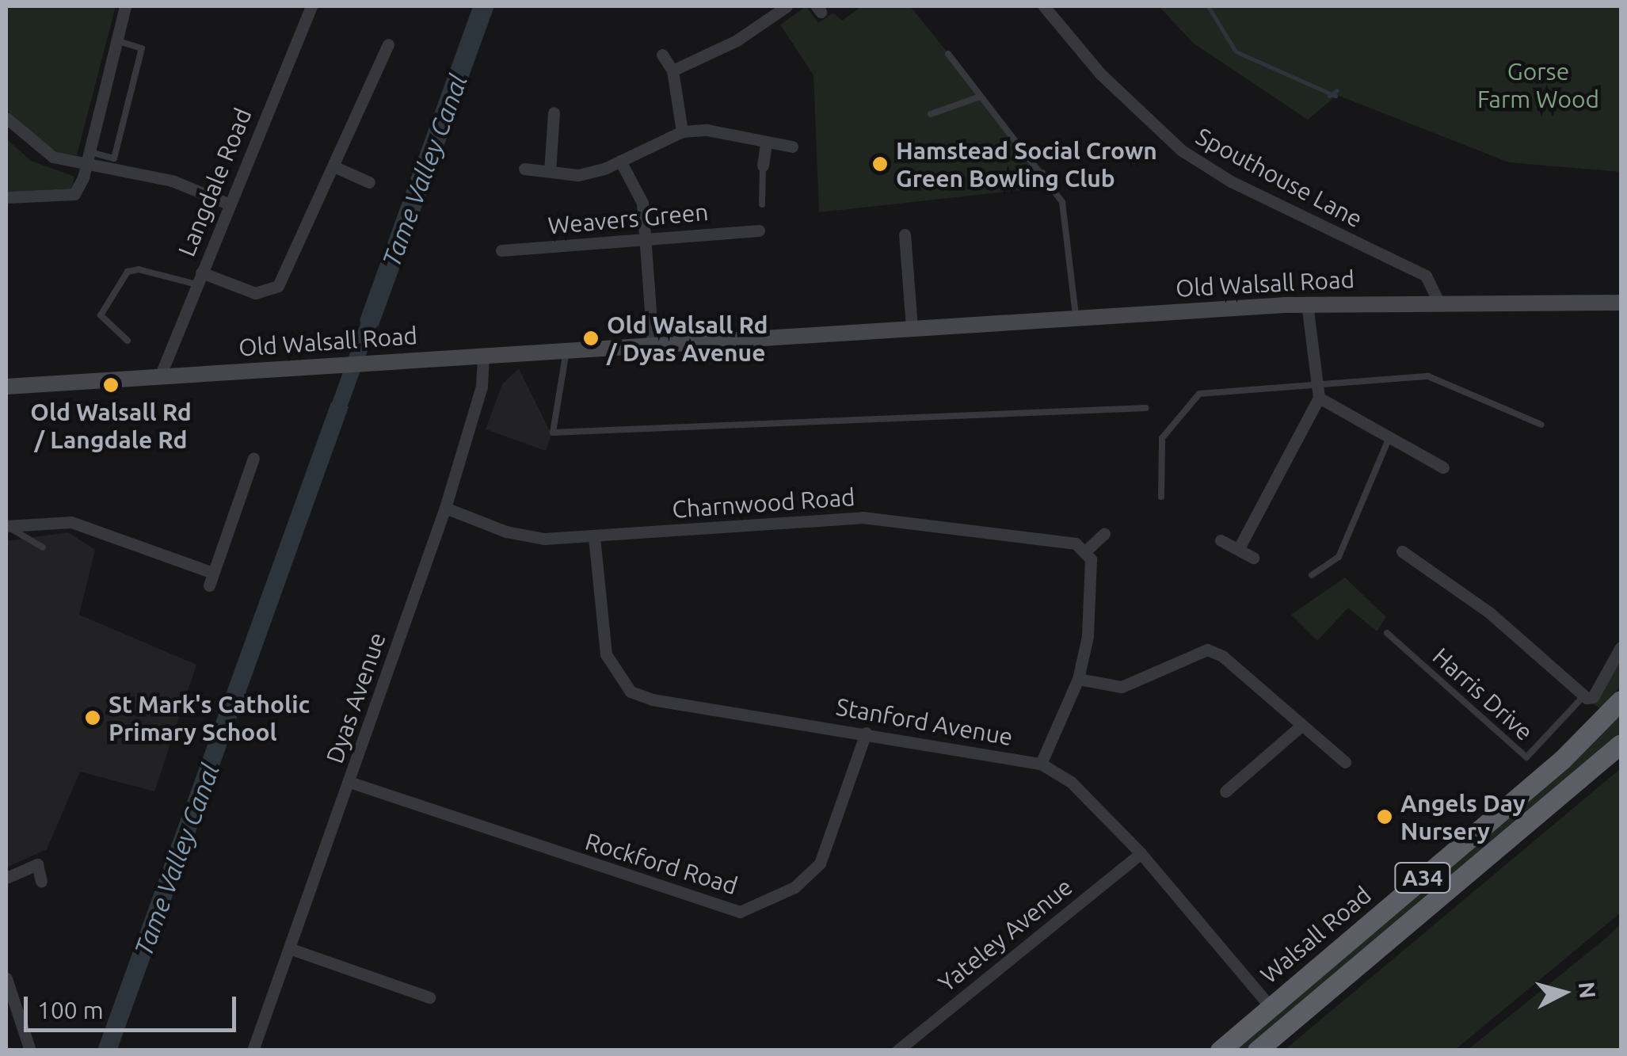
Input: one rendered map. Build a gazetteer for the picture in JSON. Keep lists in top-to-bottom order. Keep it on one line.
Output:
{"streets":{"highway":["A34","Walsall Road"],"main road":["Old Walsall Road"],"street":["Spouthouse Lane","Langdale Road","Weavers Green","Charnwood Road","Dyas Avenue","Stanford Avenue","Rockford Road","Yateley Avenue"],"lane":["Harris Drive"]},"crossings":[["Spouthouse Lane","Old Walsall Road"],["Langdale Road","Old Walsall Road"],["Old Walsall Road","Dyas Avenue"],["Charnwood Road","Dyas Avenue"],["Charnwood Road","Stanford Avenue"],["Dyas Avenue","Rockford Road"],["Stanford Avenue","Rockford Road"],["Stanford Avenue","Yateley Avenue"],["Stanford Avenue","Walsall Road"]],"water":["Tame Valley Canal"],"parks":["Gorse Farm Wood"],"places":["Hamstead Social Crown Green Bowling Club","Old Walsall Rd / Dyas Avenue","Old Walsall Rd / Langdale Rd","St Mark's Catholic Primary School","Angels Day Nursery"],"scale_bar":"100 m","north":"right"}
